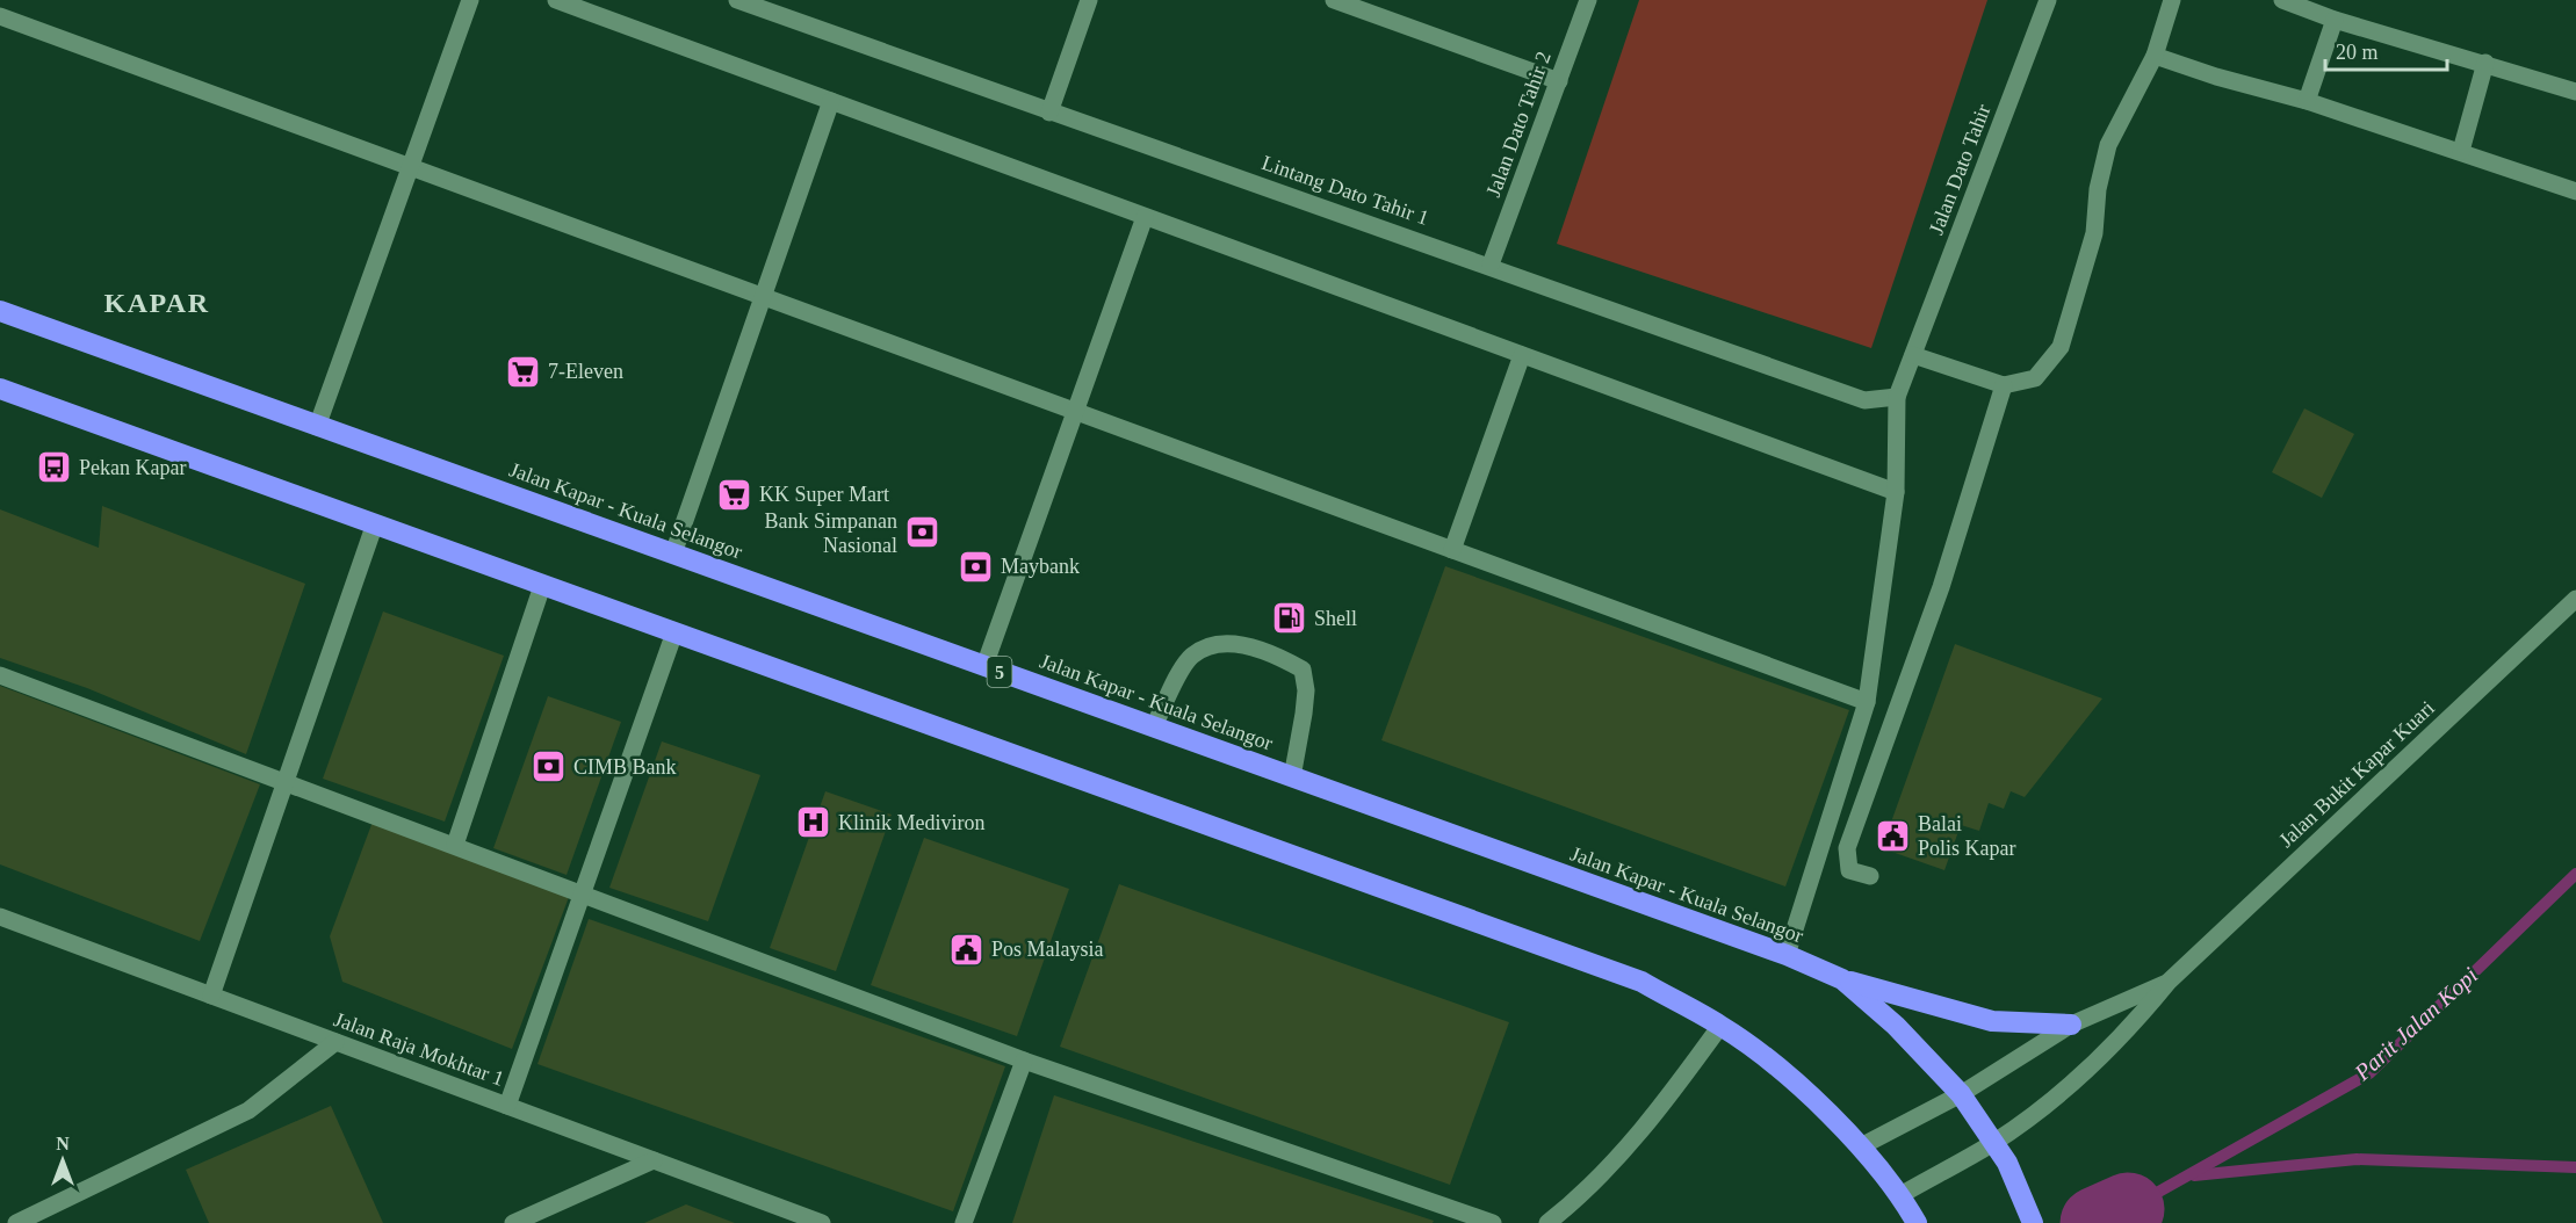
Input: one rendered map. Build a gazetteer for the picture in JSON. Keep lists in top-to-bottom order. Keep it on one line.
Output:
{"streets":{"highway":["Jalan Kapar - Kuala Selangor","5"],"street":["Jalan Dato Tahir 2","Jalan Dato Tahir","Lintang Dato Tahir 1","Jalan Bukit Kapar Kuari","Jalan Raja Mokhtar 1"]},"crossings":[["Jalan Dato Tahir 2","Lintang Dato Tahir 1"],["Jalan Kapar - Kuala Selangor","Jalan Bukit Kapar Kuari"]],"districts":["KAPAR"],"water":["Parit Jalan Kopi"],"places":{"supermarket":["7-Eleven","KK Super Mart"],"bus stop":["Pekan Kapar"],"bank":["Bank Simpanan Nasional","Maybank","CIMB Bank"],"fuel station":["Shell"],"hospital":["Klinik Mediviron"],"public building":["Balai Polis Kapar","Pos Malaysia"]},"scale_bar":"20 m","north":"top"}
